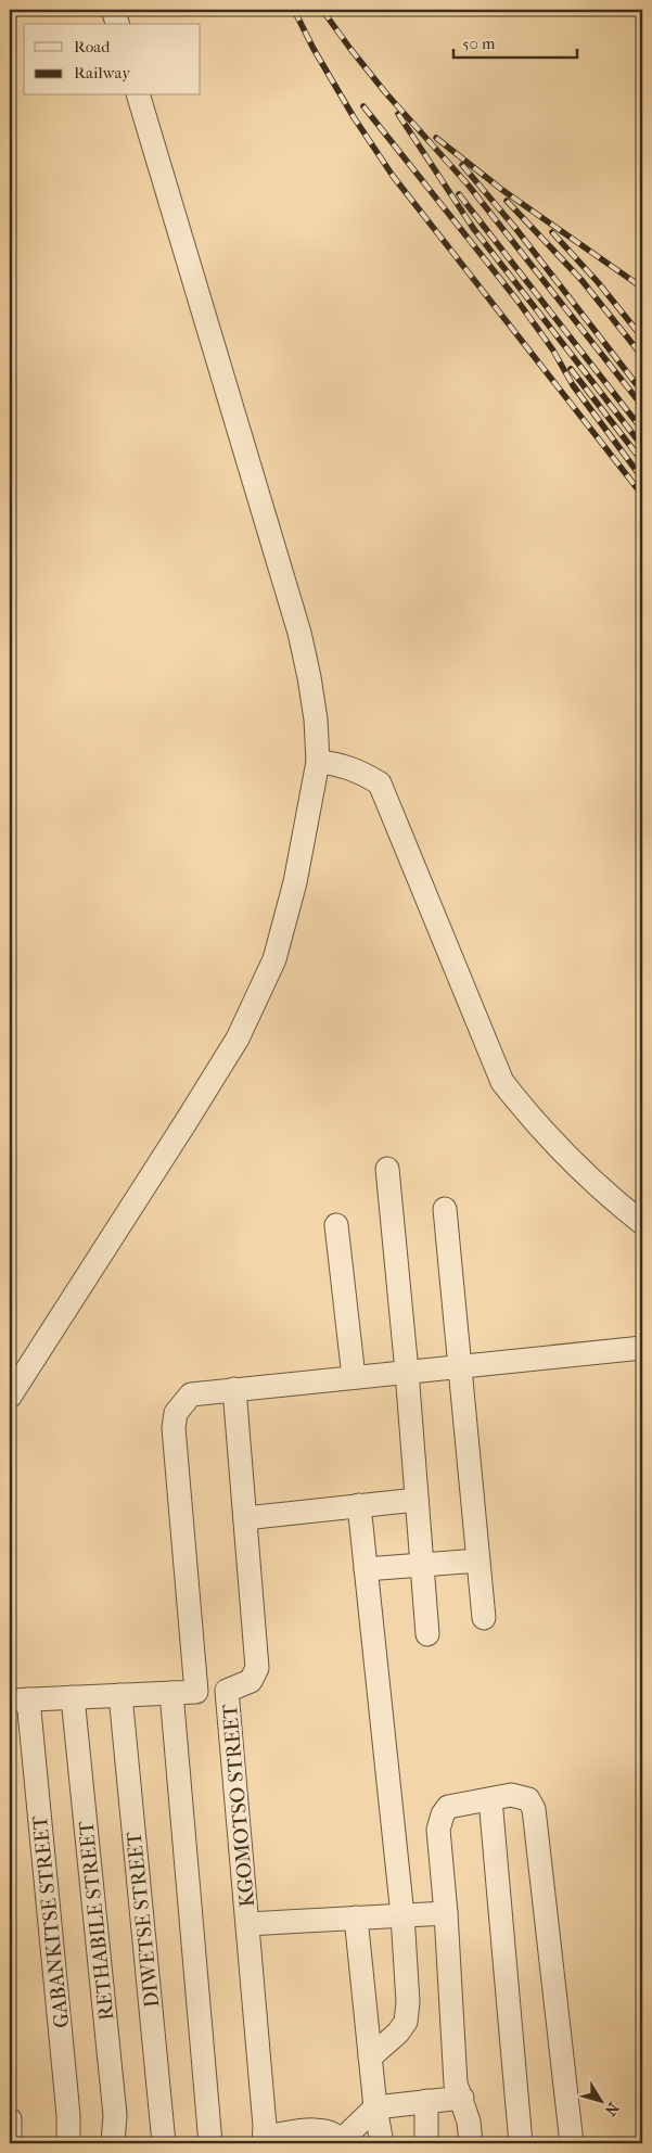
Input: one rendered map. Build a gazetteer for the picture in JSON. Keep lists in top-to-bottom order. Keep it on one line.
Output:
{"streets":{"street":["KGOMOTSO STREET","DIWETSE STREET","RETHABILE STREET","GABANKITSE STREET"]},"legend":["Road","Railway"],"scale_bar":"50 m","north":"bottom right"}
